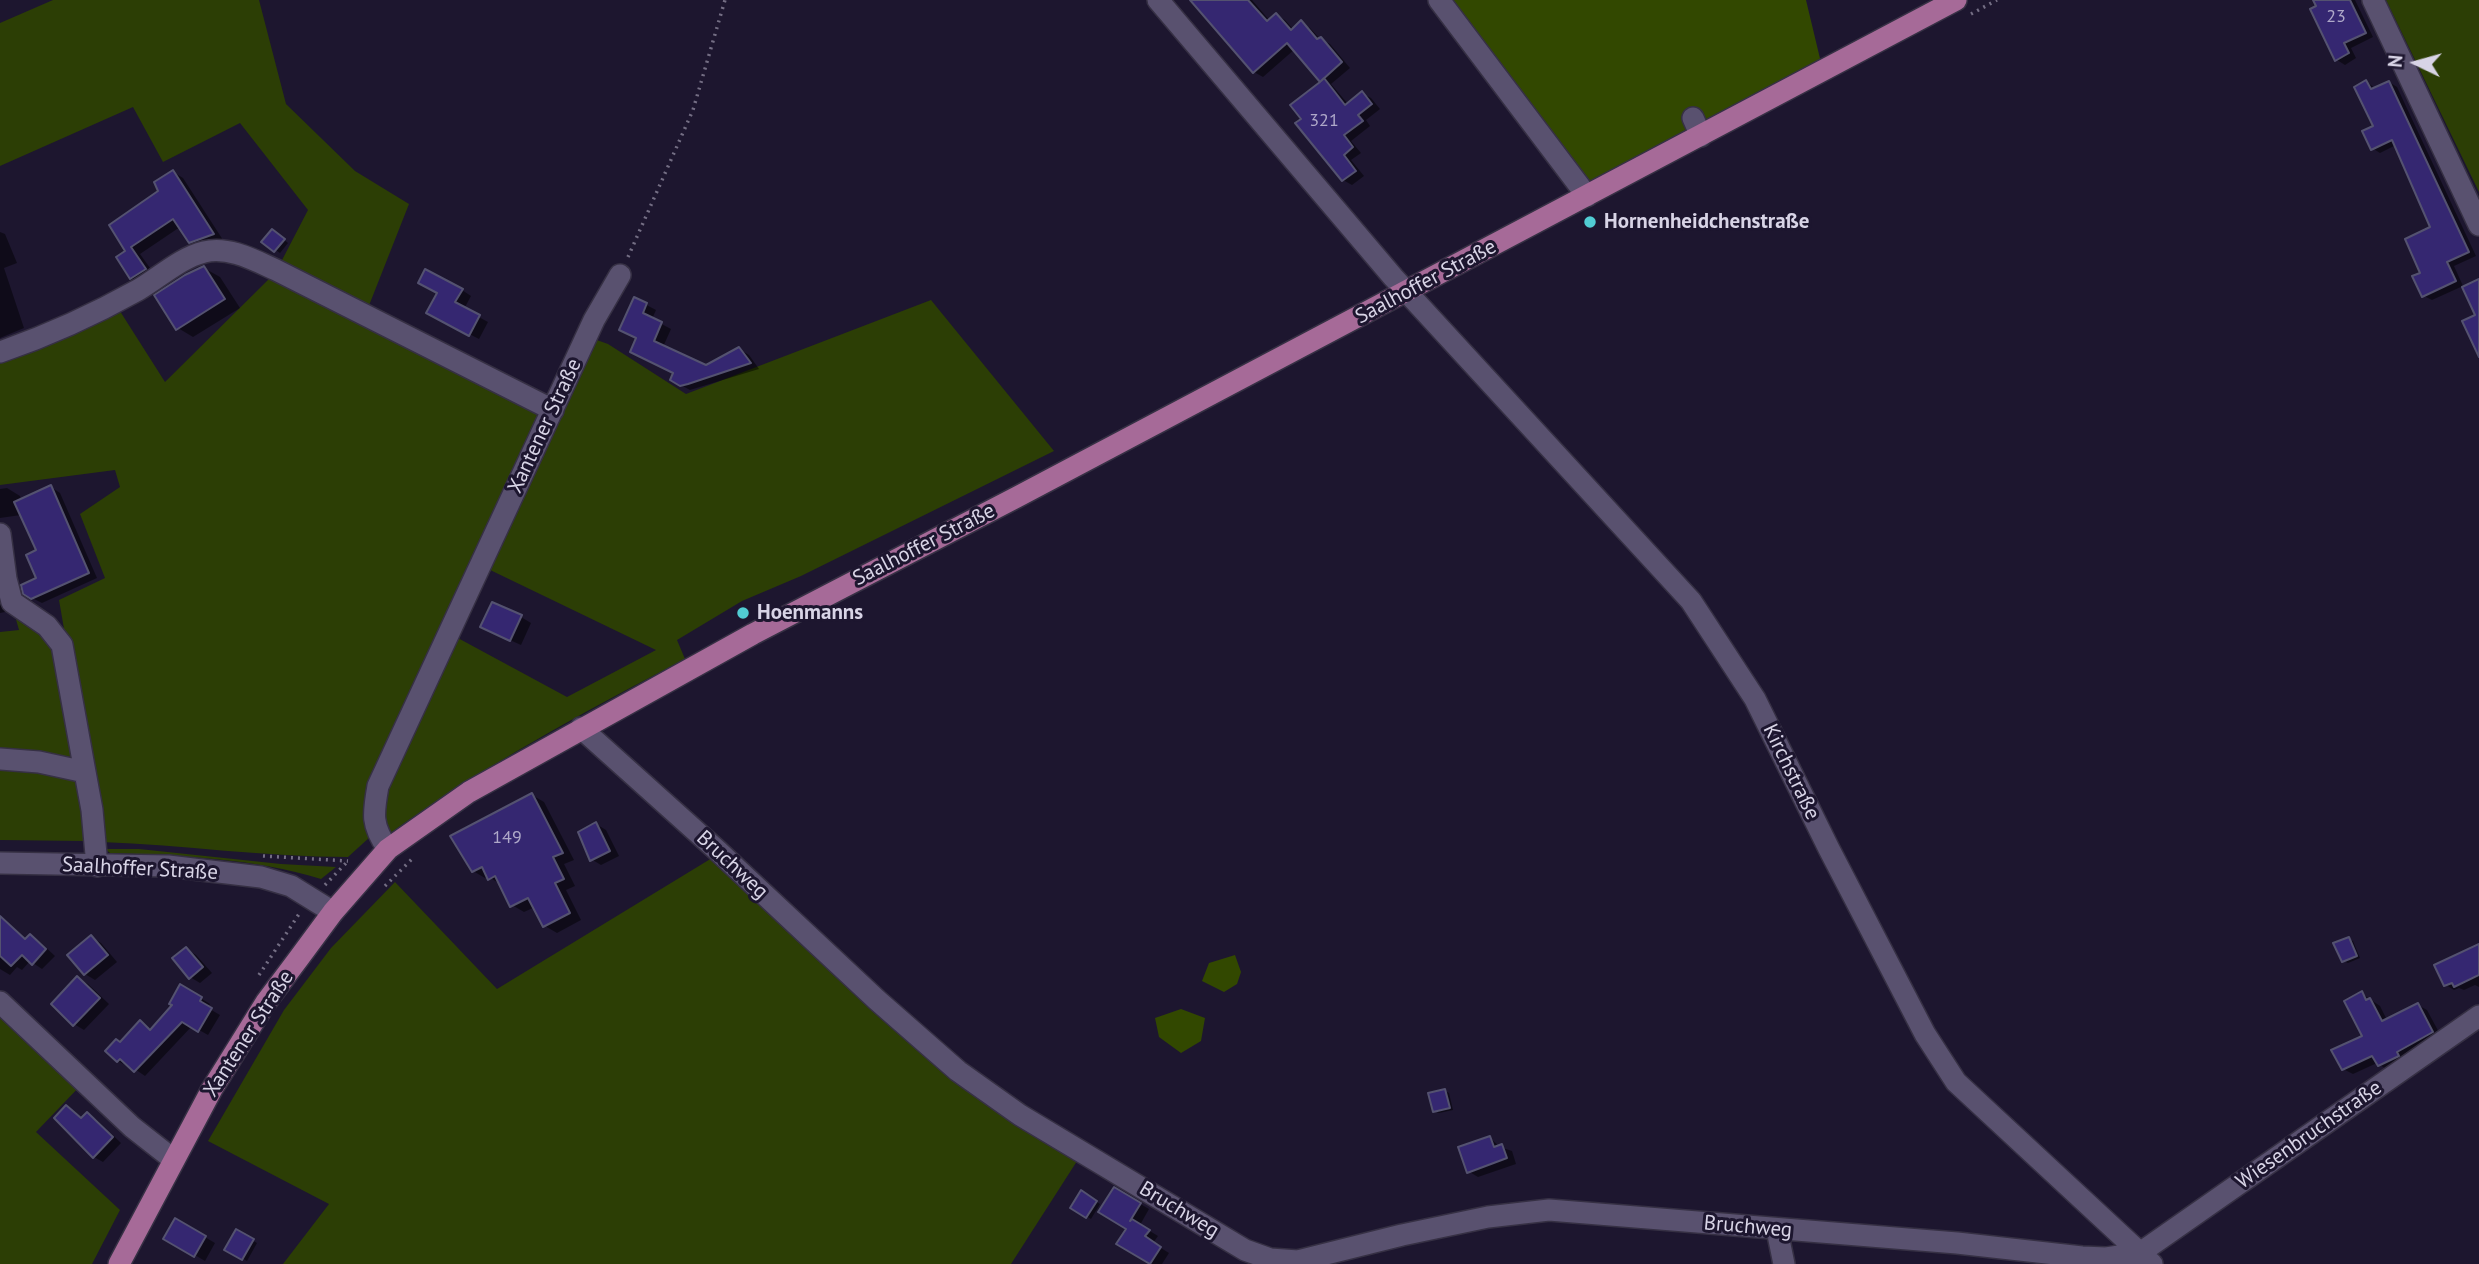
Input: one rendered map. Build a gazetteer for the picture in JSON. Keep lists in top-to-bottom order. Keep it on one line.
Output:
{"streets":{"main road":["Saalhoffer Straße","Xantener Straße"],"street":["Kirchstraße","Bruchweg","Wiesenbruchstraße"]},"crossings":[["Saalhoffer Straße","Xantener Straße"],["Saalhoffer Straße","Kirchstraße"],["Saalhoffer Straße","Bruchweg"],["Kirchstraße","Bruchweg"],["Kirchstraße","Wiesenbruchstraße"],["Bruchweg","Wiesenbruchstraße"]],"places":["Hornenheidchenstraße","Hoenmanns"],"house_numbers":["23","321","149"],"north":"left"}
